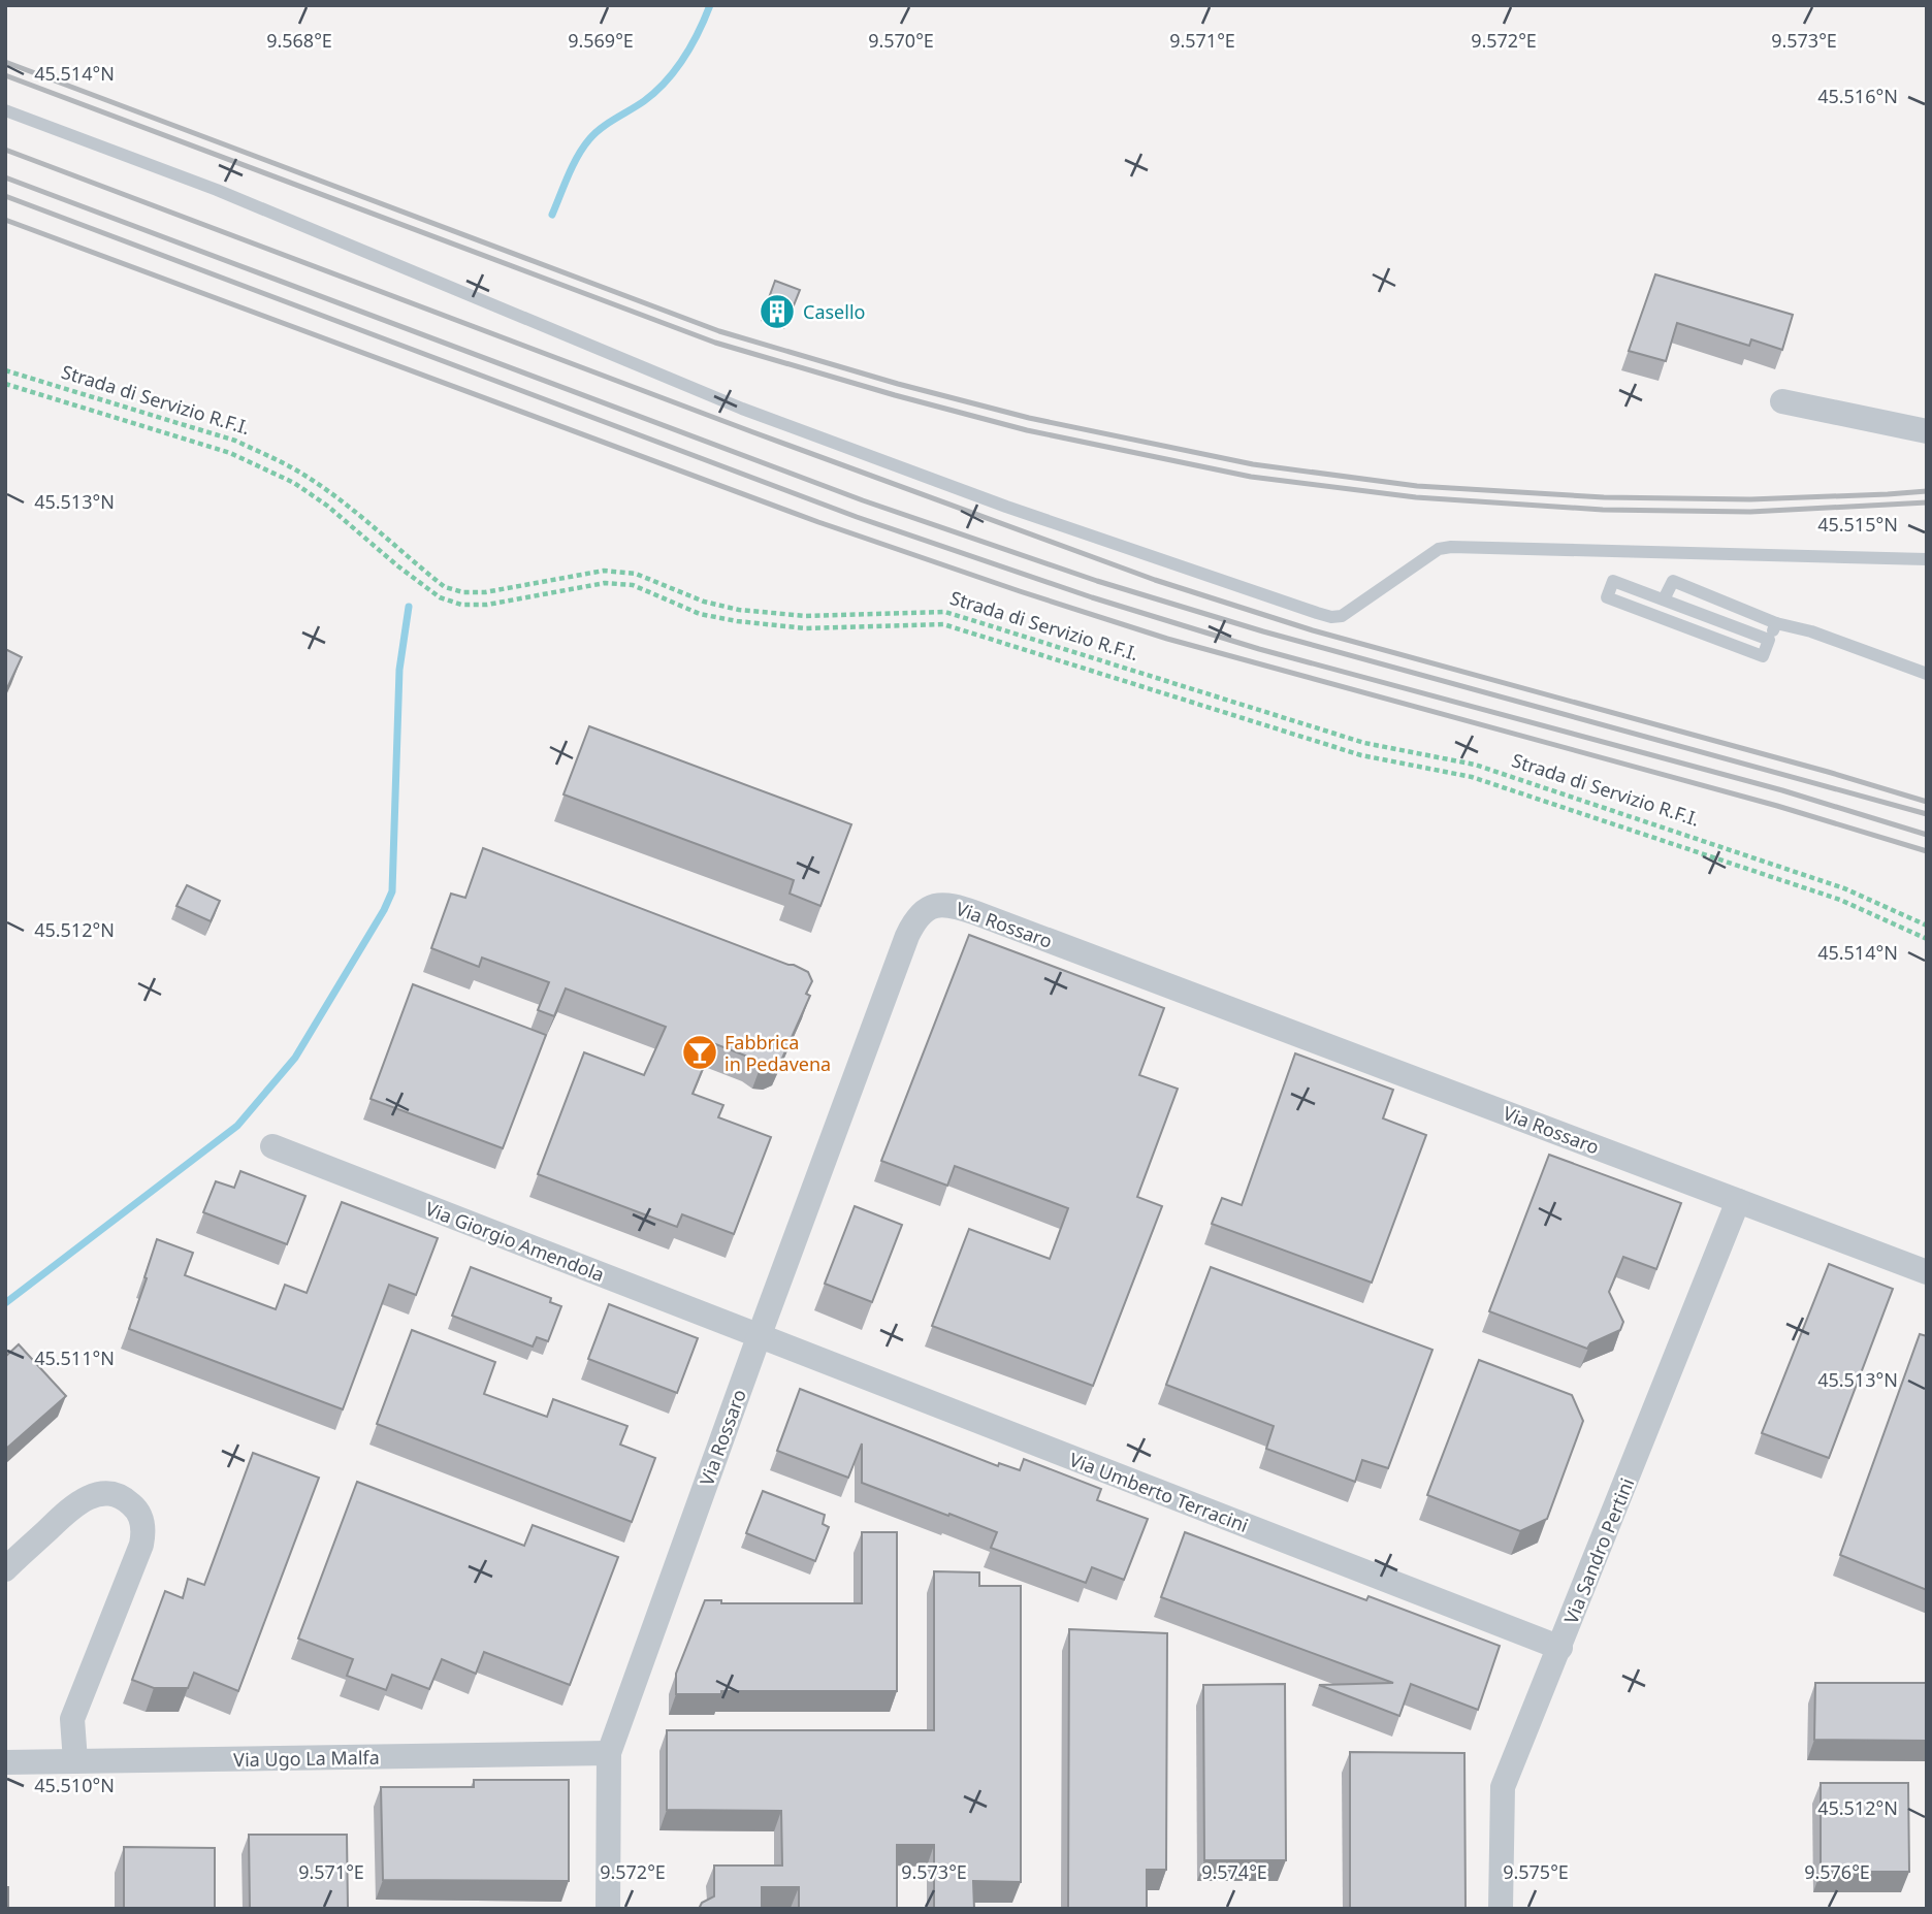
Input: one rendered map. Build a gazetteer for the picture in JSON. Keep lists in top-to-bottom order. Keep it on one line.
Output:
{"streets":{"street":["Via Rossaro","Via Giorgio Amendola","Via Umberto Terracini","Via Sandro Pertini","Via Ugo La Malfa"],"path":["Strada di Servizio R.F.I."]},"crossings":[["Via Rossaro","Via Giorgio Amendola"],["Via Rossaro","Via Umberto Terracini"],["Via Rossaro","Via Sandro Pertini"],["Via Rossaro","Via Ugo La Malfa"],["Via Giorgio Amendola","Via Umberto Terracini"],["Via Umberto Terracini","Via Sandro Pertini"]],"places":{"building":["Casello"],"bar":["Fabbrica in Pedavena"]},"coordinates":["9.568°E","9.569°E","9.570°E","9.571°E","9.572°E","9.573°E","45.514°N","45.516°N","45.513°N","45.515°N","45.512°N","45.511°N","45.510°N","9.574°E","9.575°E","9.576°E"]}
